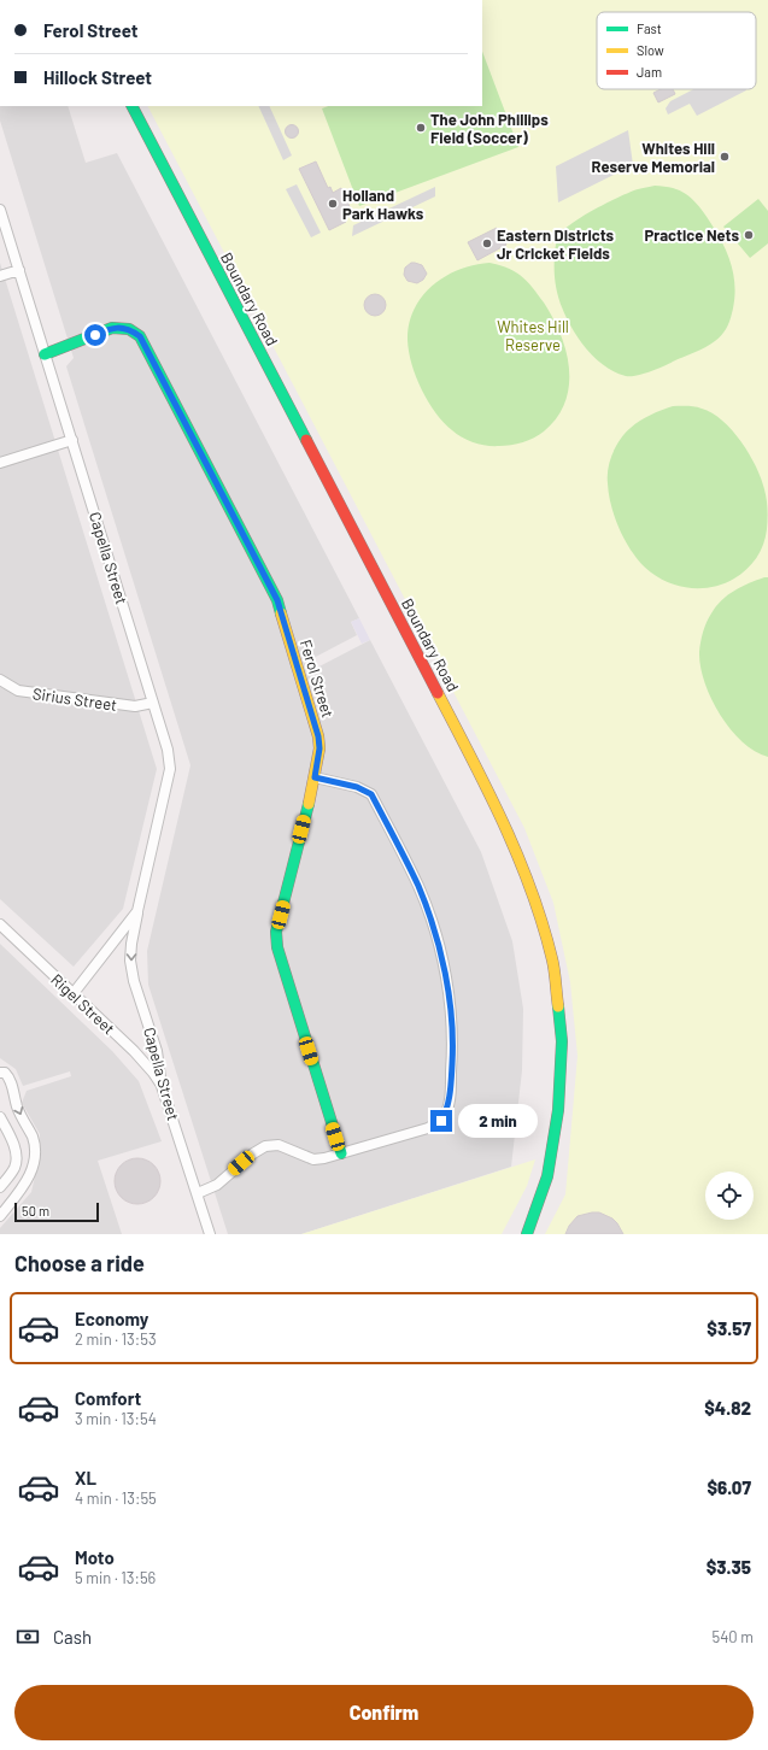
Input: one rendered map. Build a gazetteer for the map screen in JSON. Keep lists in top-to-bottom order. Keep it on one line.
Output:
{"streets":{"main road":["Boundary Road","Ferol Street"],"street":["Capella Street","Sirius Street","Rigel Street"]},"crossings":[["Capella Street","Ferol Street"],["Capella Street","Sirius Street"],["Capella Street","Rigel Street"]],"parks":["Whites Hill Reserve"],"places":["The John Phillips Field (Soccer)","Whites Hill Reserve Memorial","Holland Park Hawks","Practice Nets","Eastern Districts Jr Cricket Fields"],"legend":["Fast","Slow","Jam"],"scale_bar":"50 m","page":{"banner":["Ferol Street","Hillock Street"],"bubble":"2 min","scale":"50 m","heading":"Choose a ride","list":[{"name":"Economy","note":"2 min · 13:53","value":"$3.57"},{"name":"Comfort","note":"3 min · 13:54","value":"$4.82"},{"name":"XL","note":"4 min · 13:55","value":"$6.07"},{"name":"Moto","note":"5 min · 13:56","value":"$3.35"}],"pay":["Cash","540 m"],"buttons":"Confirm"}}
